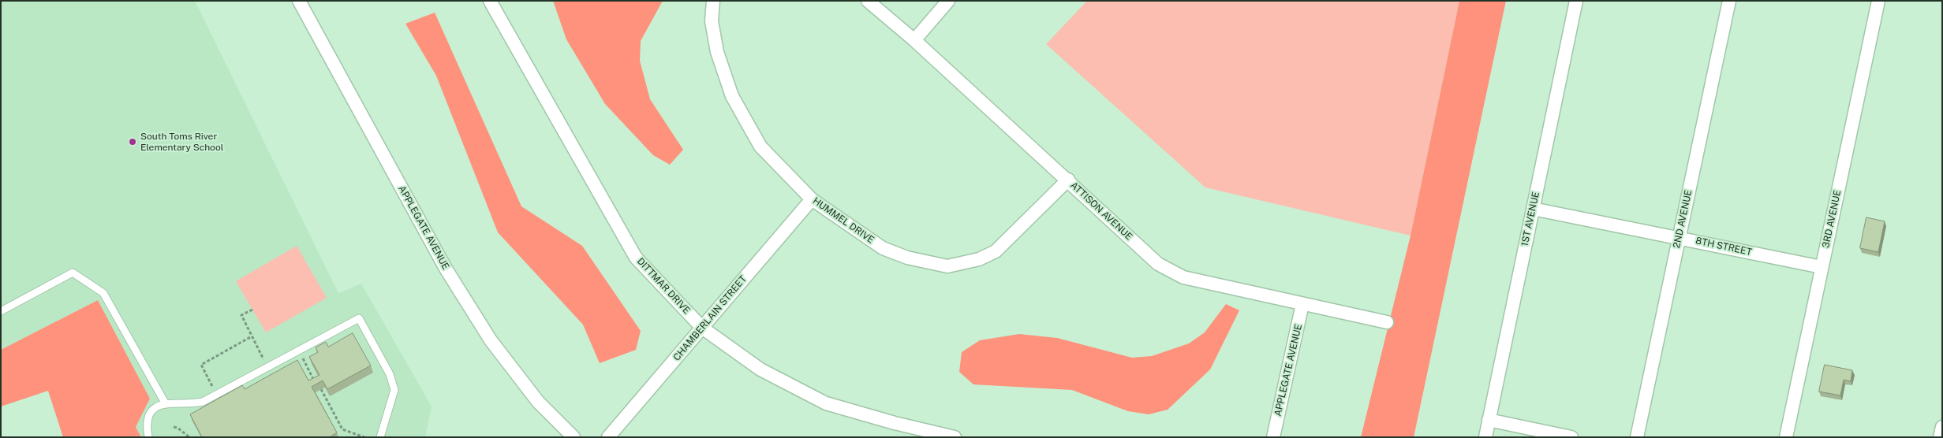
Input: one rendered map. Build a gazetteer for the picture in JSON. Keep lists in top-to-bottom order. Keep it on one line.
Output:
{"streets":{"street":["ATTISON AVENUE","1ST AVENUE","2ND AVENUE","3RD AVENUE","HUMMEL DRIVE","APPLEGATE AVENUE","8TH STREET","DITTMAR DRIVE","CHAMBERLAIN STREET"]},"crossings":[["ATTISON AVENUE","HUMMEL DRIVE"],["ATTISON AVENUE","APPLEGATE AVENUE"],["1ST AVENUE","8TH STREET"],["2ND AVENUE","8TH STREET"],["3RD AVENUE","8TH STREET"],["HUMMEL DRIVE","CHAMBERLAIN STREET"],["DITTMAR DRIVE","CHAMBERLAIN STREET"]],"places":["South Toms River Elementary School"]}
